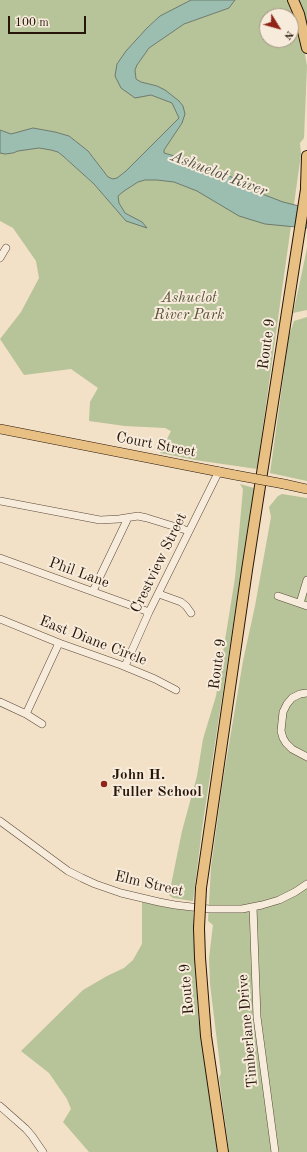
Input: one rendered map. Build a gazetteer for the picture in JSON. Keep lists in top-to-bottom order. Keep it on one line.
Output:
{"streets":{"highway":["Route 9"],"main road":["Court Street"],"street":["Crestview Street","Phil Lane","East Diane Circle","Elm Street","Timberlane Drive"]},"crossings":[["Court Street","Crestview Street"],["Crestview Street","Phil Lane"],["Crestview Street","East Diane Circle"],["Elm Street","Timberlane Drive"]],"water":["Ashuelot River"],"parks":["Ashuelot River Park"],"places":["John H. Fuller School"],"scale_bar":"100 m","north":"bottom right"}
